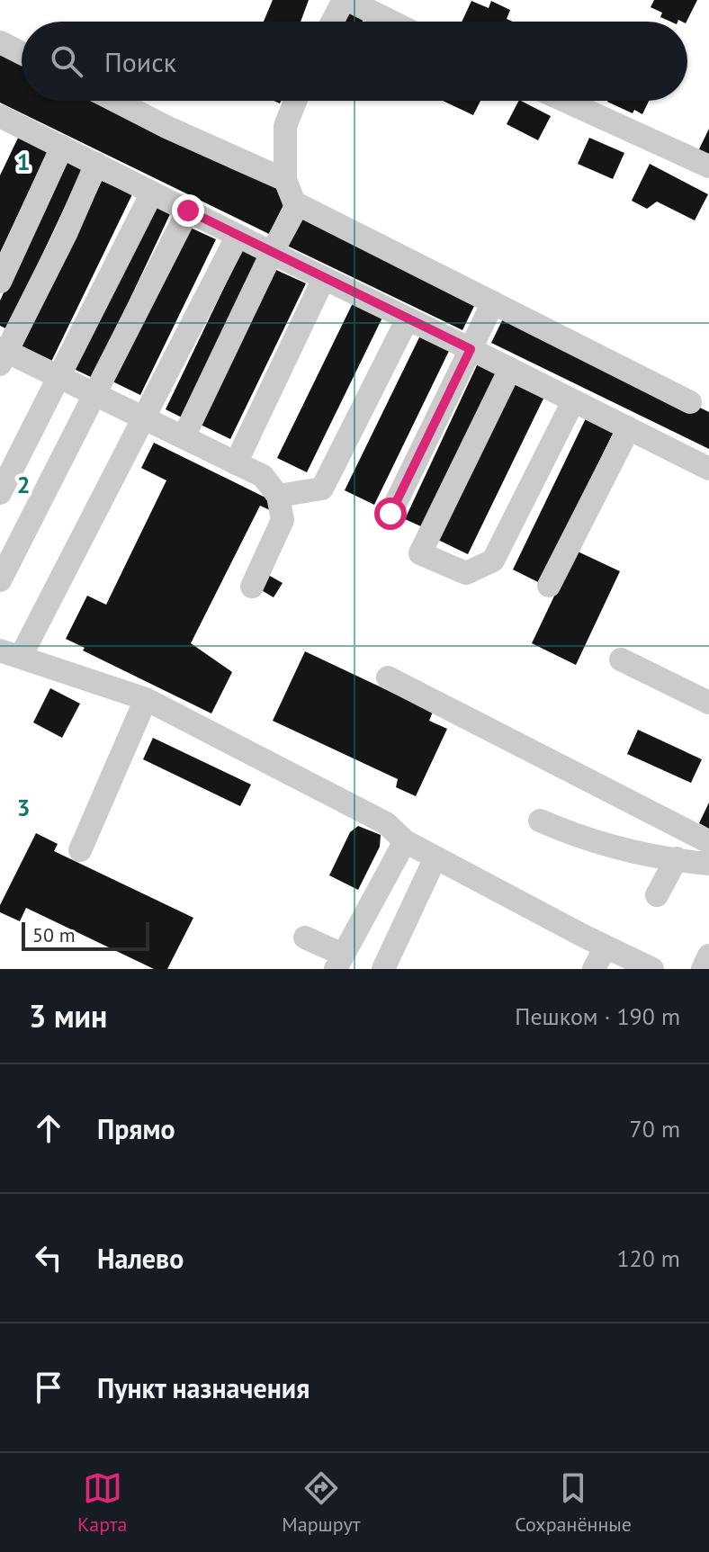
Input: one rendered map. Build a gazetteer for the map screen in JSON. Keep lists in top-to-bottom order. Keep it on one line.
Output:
{"scale_bar":"50 m","page":{"search":"Поиск","scale":"50 m","heading":["3 мин","Пешком · 190 m"],"list":[["Прямо","70 m"],["Налево","120 m"],"Пункт назначения"],"nav":["Карта","Маршрут","Сохранённые"]},"grid":{"rows":["1","2","3"]}}
